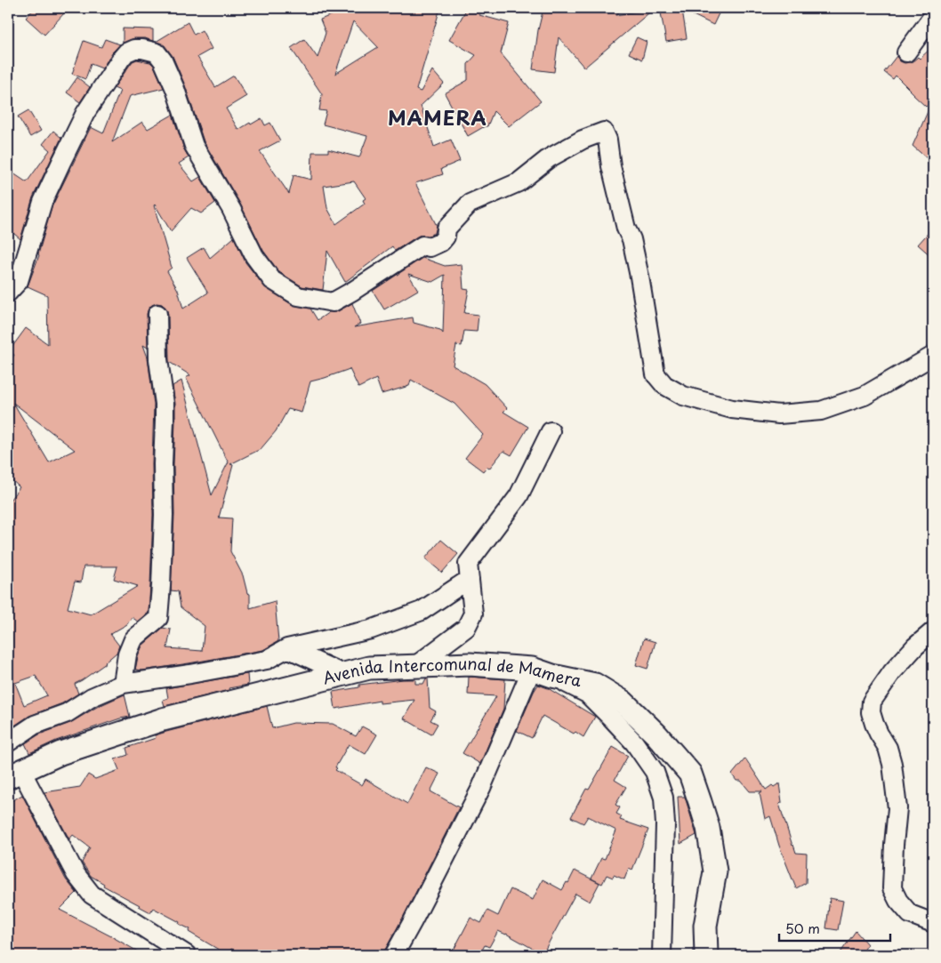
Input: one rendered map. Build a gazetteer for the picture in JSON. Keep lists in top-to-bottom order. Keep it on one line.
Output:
{"streets":{"street":["Avenida Intercomunal de Mamera"]},"districts":["MAMERA"],"scale_bar":"50 m"}
